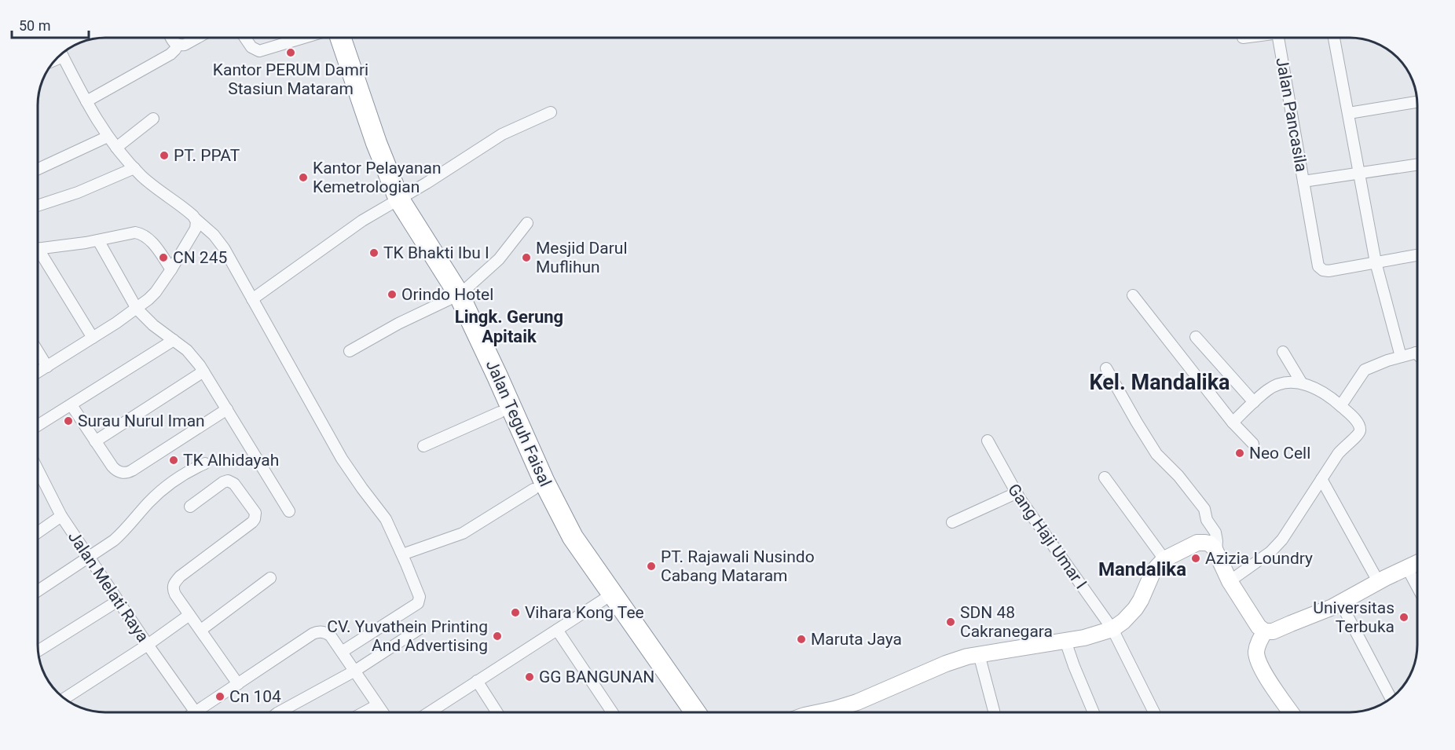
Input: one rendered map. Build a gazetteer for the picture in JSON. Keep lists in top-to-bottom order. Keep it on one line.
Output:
{"streets":{"highway":["Jalan Teguh Faisal"],"street":["Jalan Pancasila","Gang Haji Umar I","Jalan Melati Raya"]},"districts":["Lingk. Gerung Apitaik","Kel. Mandalika","Mandalika"],"places":["Kantor PERUM Damri Stasiun Mataram","PT. PPAT","Kantor Pelayanan Kemetrologian","TK Bhakti Ibu I","CN 245","Mesjid Darul Muflihun","Orindo Hotel","Surau Nurul Iman","Neo Cell","TK Alhidayah","Azizia Loundry","PT. Rajawali Nusindo Cabang Mataram","Vihara Kong Tee","Universitas Terbuka","SDN 48 Cakranegara","CV. Yuvathein Printing And Advertising","Maruta Jaya","GG BANGUNAN","Cn 104"],"scale_bar":"50 m"}
